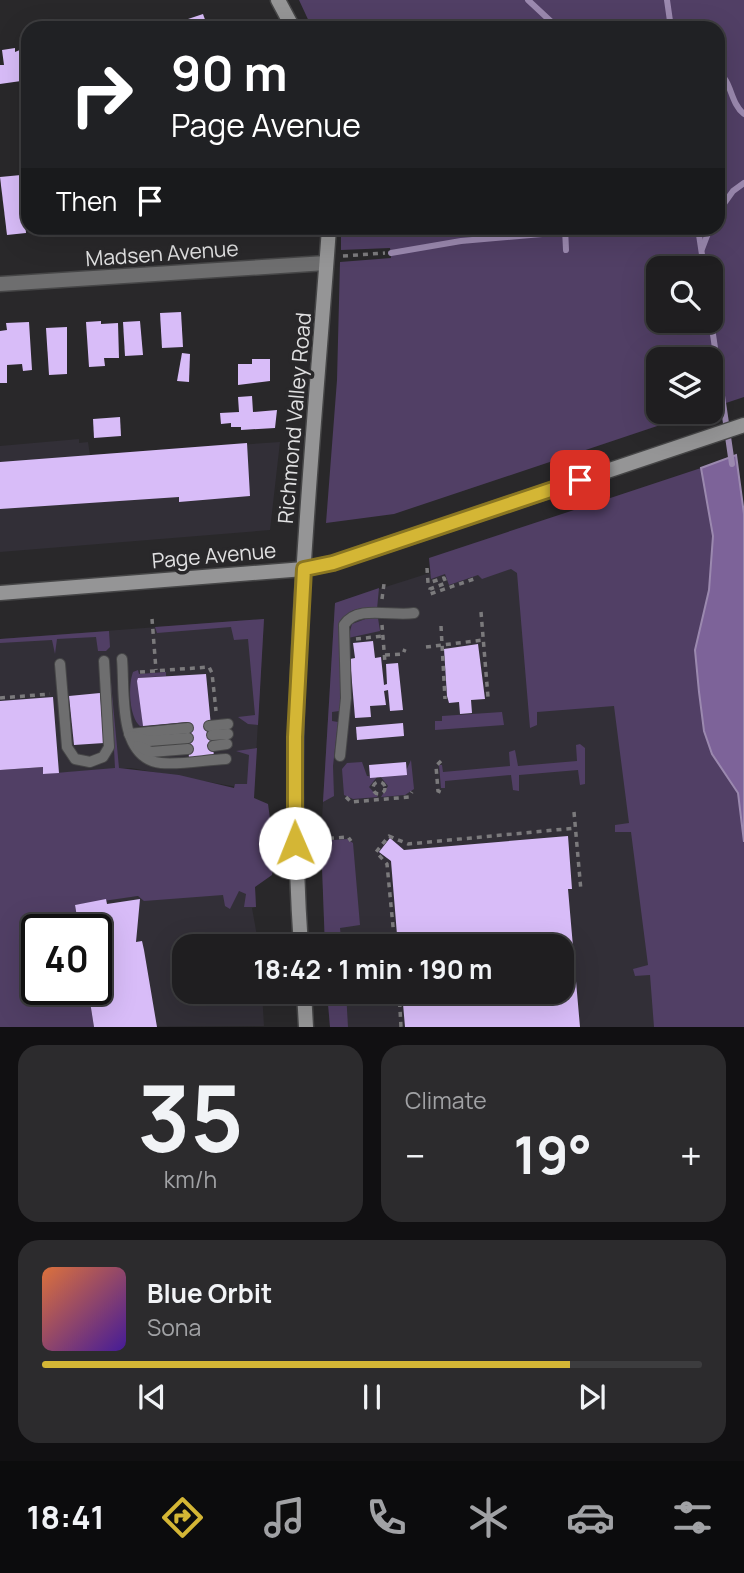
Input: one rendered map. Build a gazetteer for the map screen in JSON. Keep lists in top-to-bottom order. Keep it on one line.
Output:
{"streets":{"street":["Madsen Avenue","Richmond Valley Road","Page Avenue"]},"crossings":[["Madsen Avenue","Richmond Valley Road"],["Richmond Valley Road","Page Avenue"]],"page":{"turn":["90 m","Page Avenue"],"then":"Then","limit":"40","trip":"18:42 · 1 min · 190 m","tile":[["35","km/h"],"Climate"],"heat":["−","19°","+"],"song":["Blue Orbit","Sona"],"tabs":"18:41"}}
